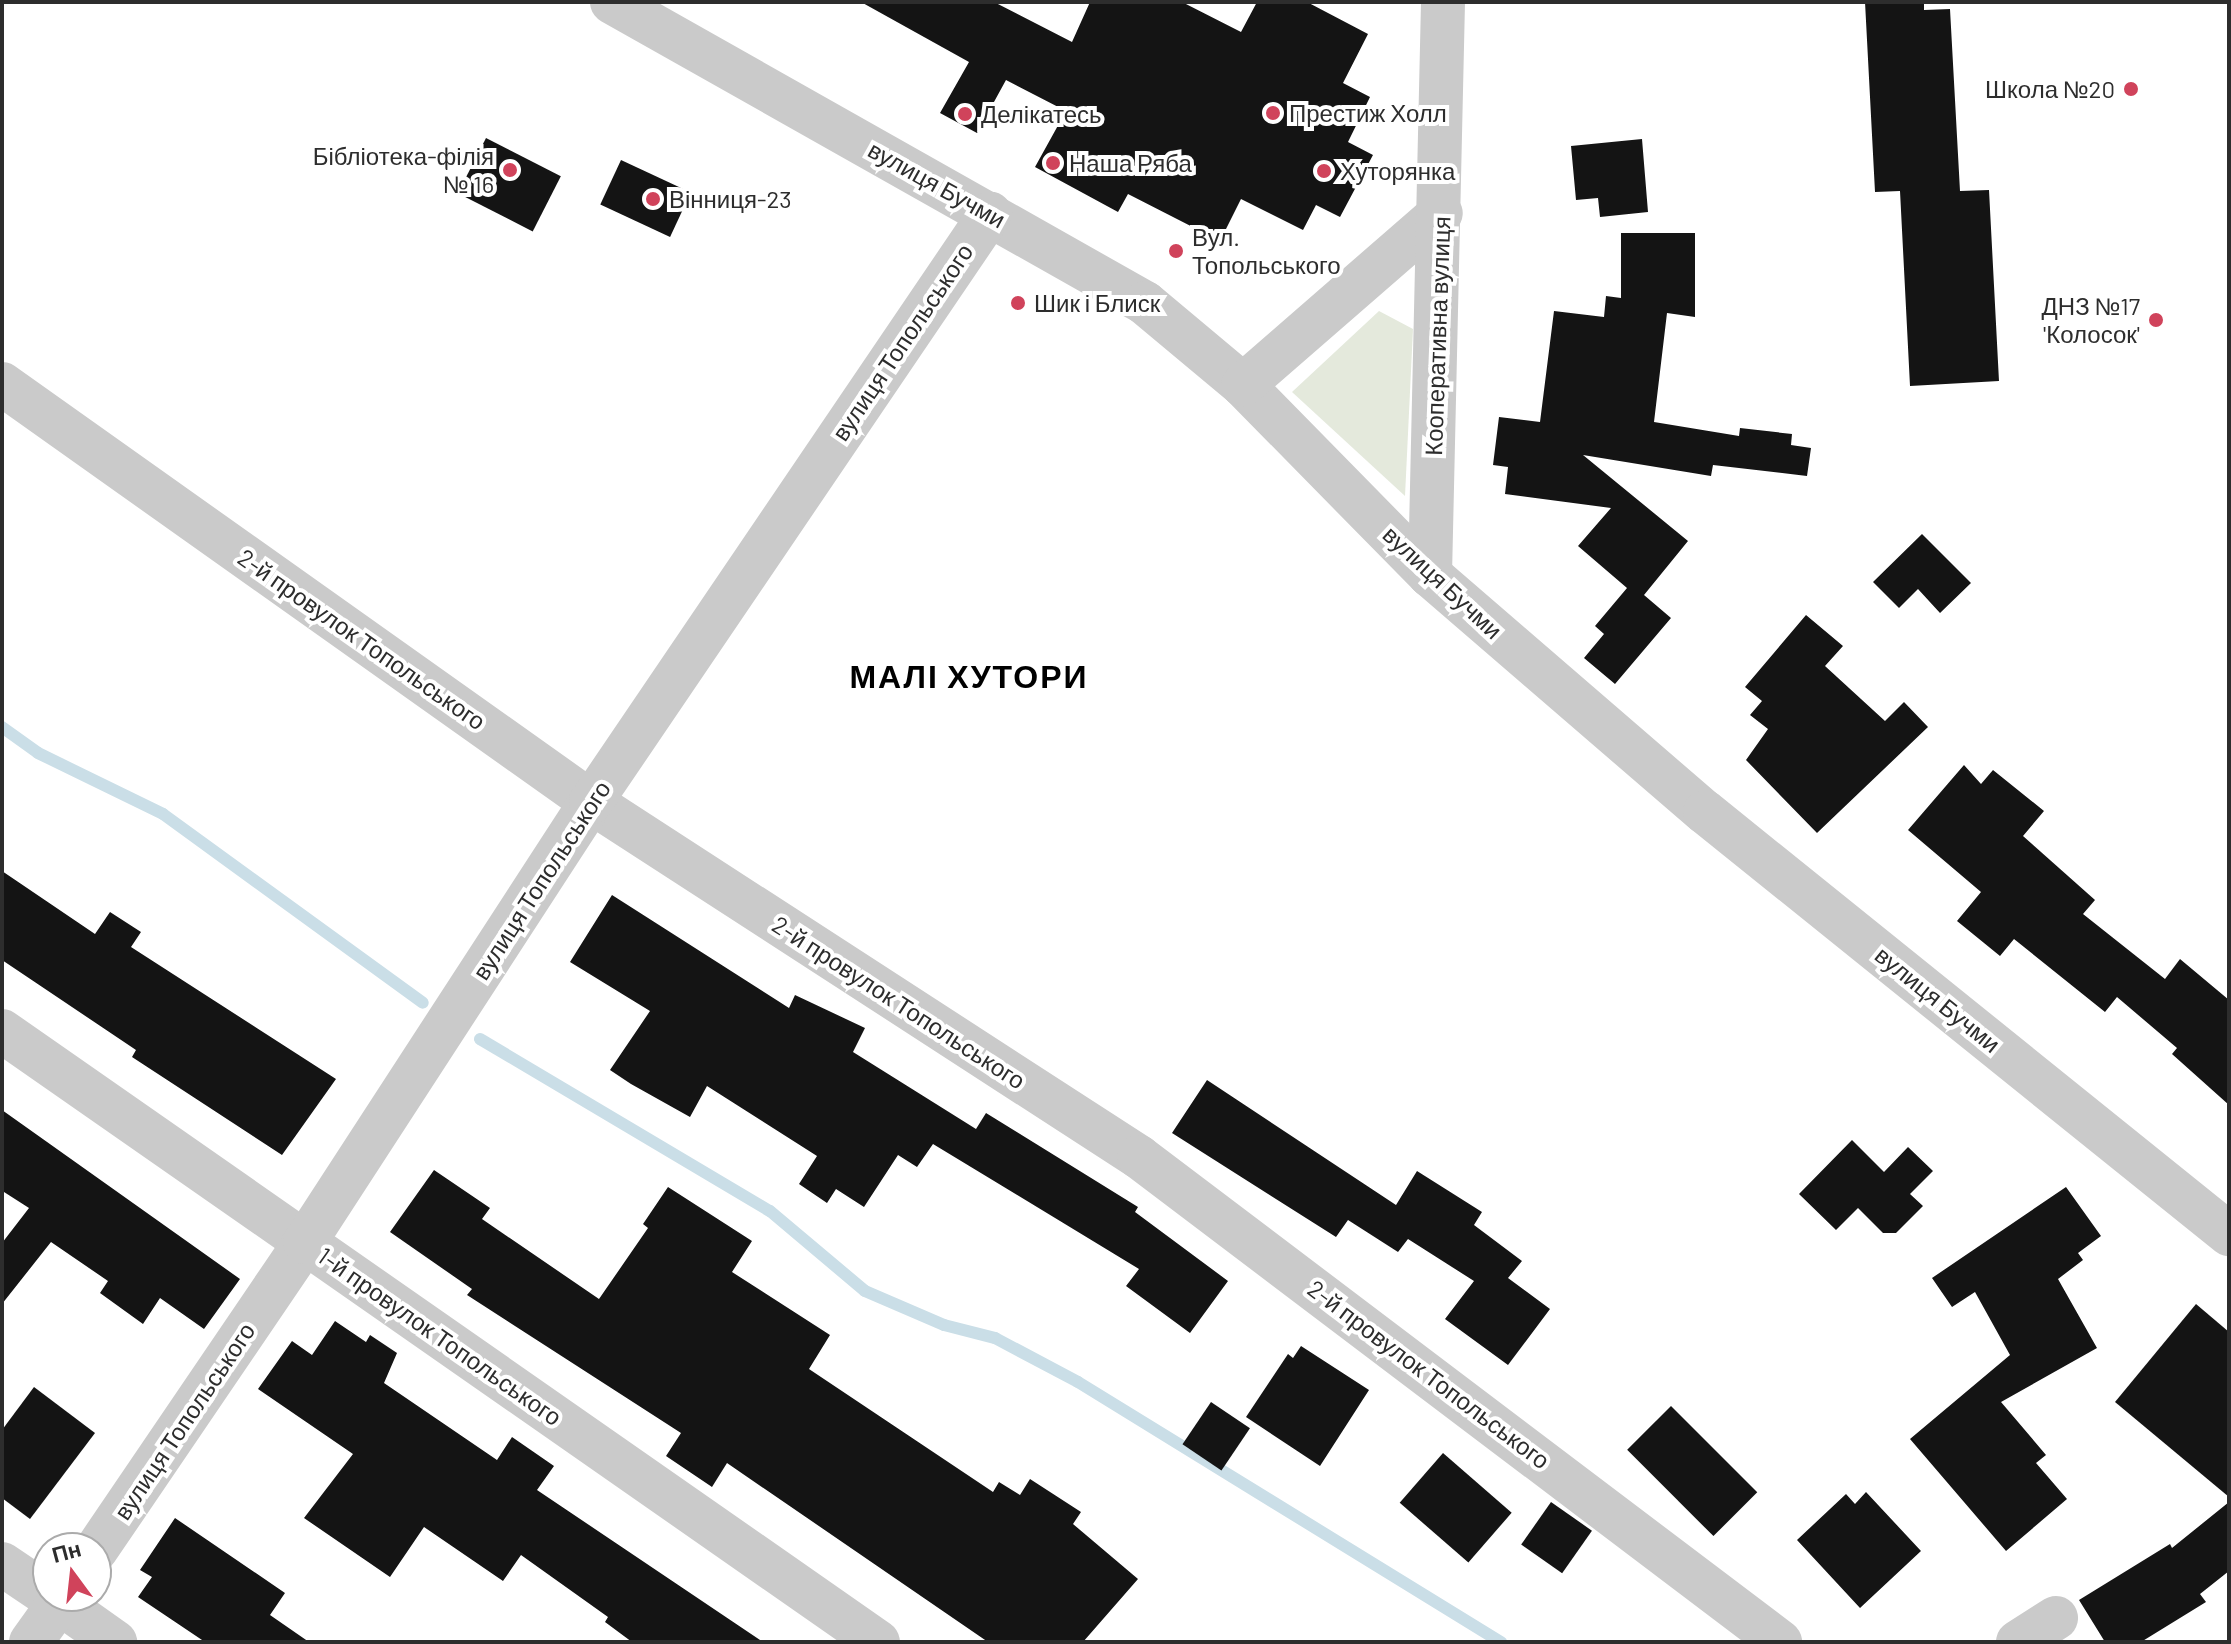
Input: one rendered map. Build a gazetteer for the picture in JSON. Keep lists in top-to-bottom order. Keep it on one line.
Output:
{"streets":{"street":["вулиця Бучми","Кооперативна вулиця","вулиця Топольського","2-й провулок Топольського","1-й провулок Топольського"]},"crossings":[["вулиця Бучми","Кооперативна вулиця"],["вулиця Бучми","вулиця Топольського"],["вулиця Топольського","2-й провулок Топольського"],["вулиця Топольського","1-й провулок Топольського"]],"districts":["МАЛІ ХУТОРИ"],"places":["Школа №20","Престиж Холл","Делікатесь","Наша Ряба","Бібліотека-філія № 16","Хуторянка","Вінниця-23","Вул. Топольського","Шик і Блиск","ДНЗ №17 'Колосок'"],"north":"top"}
